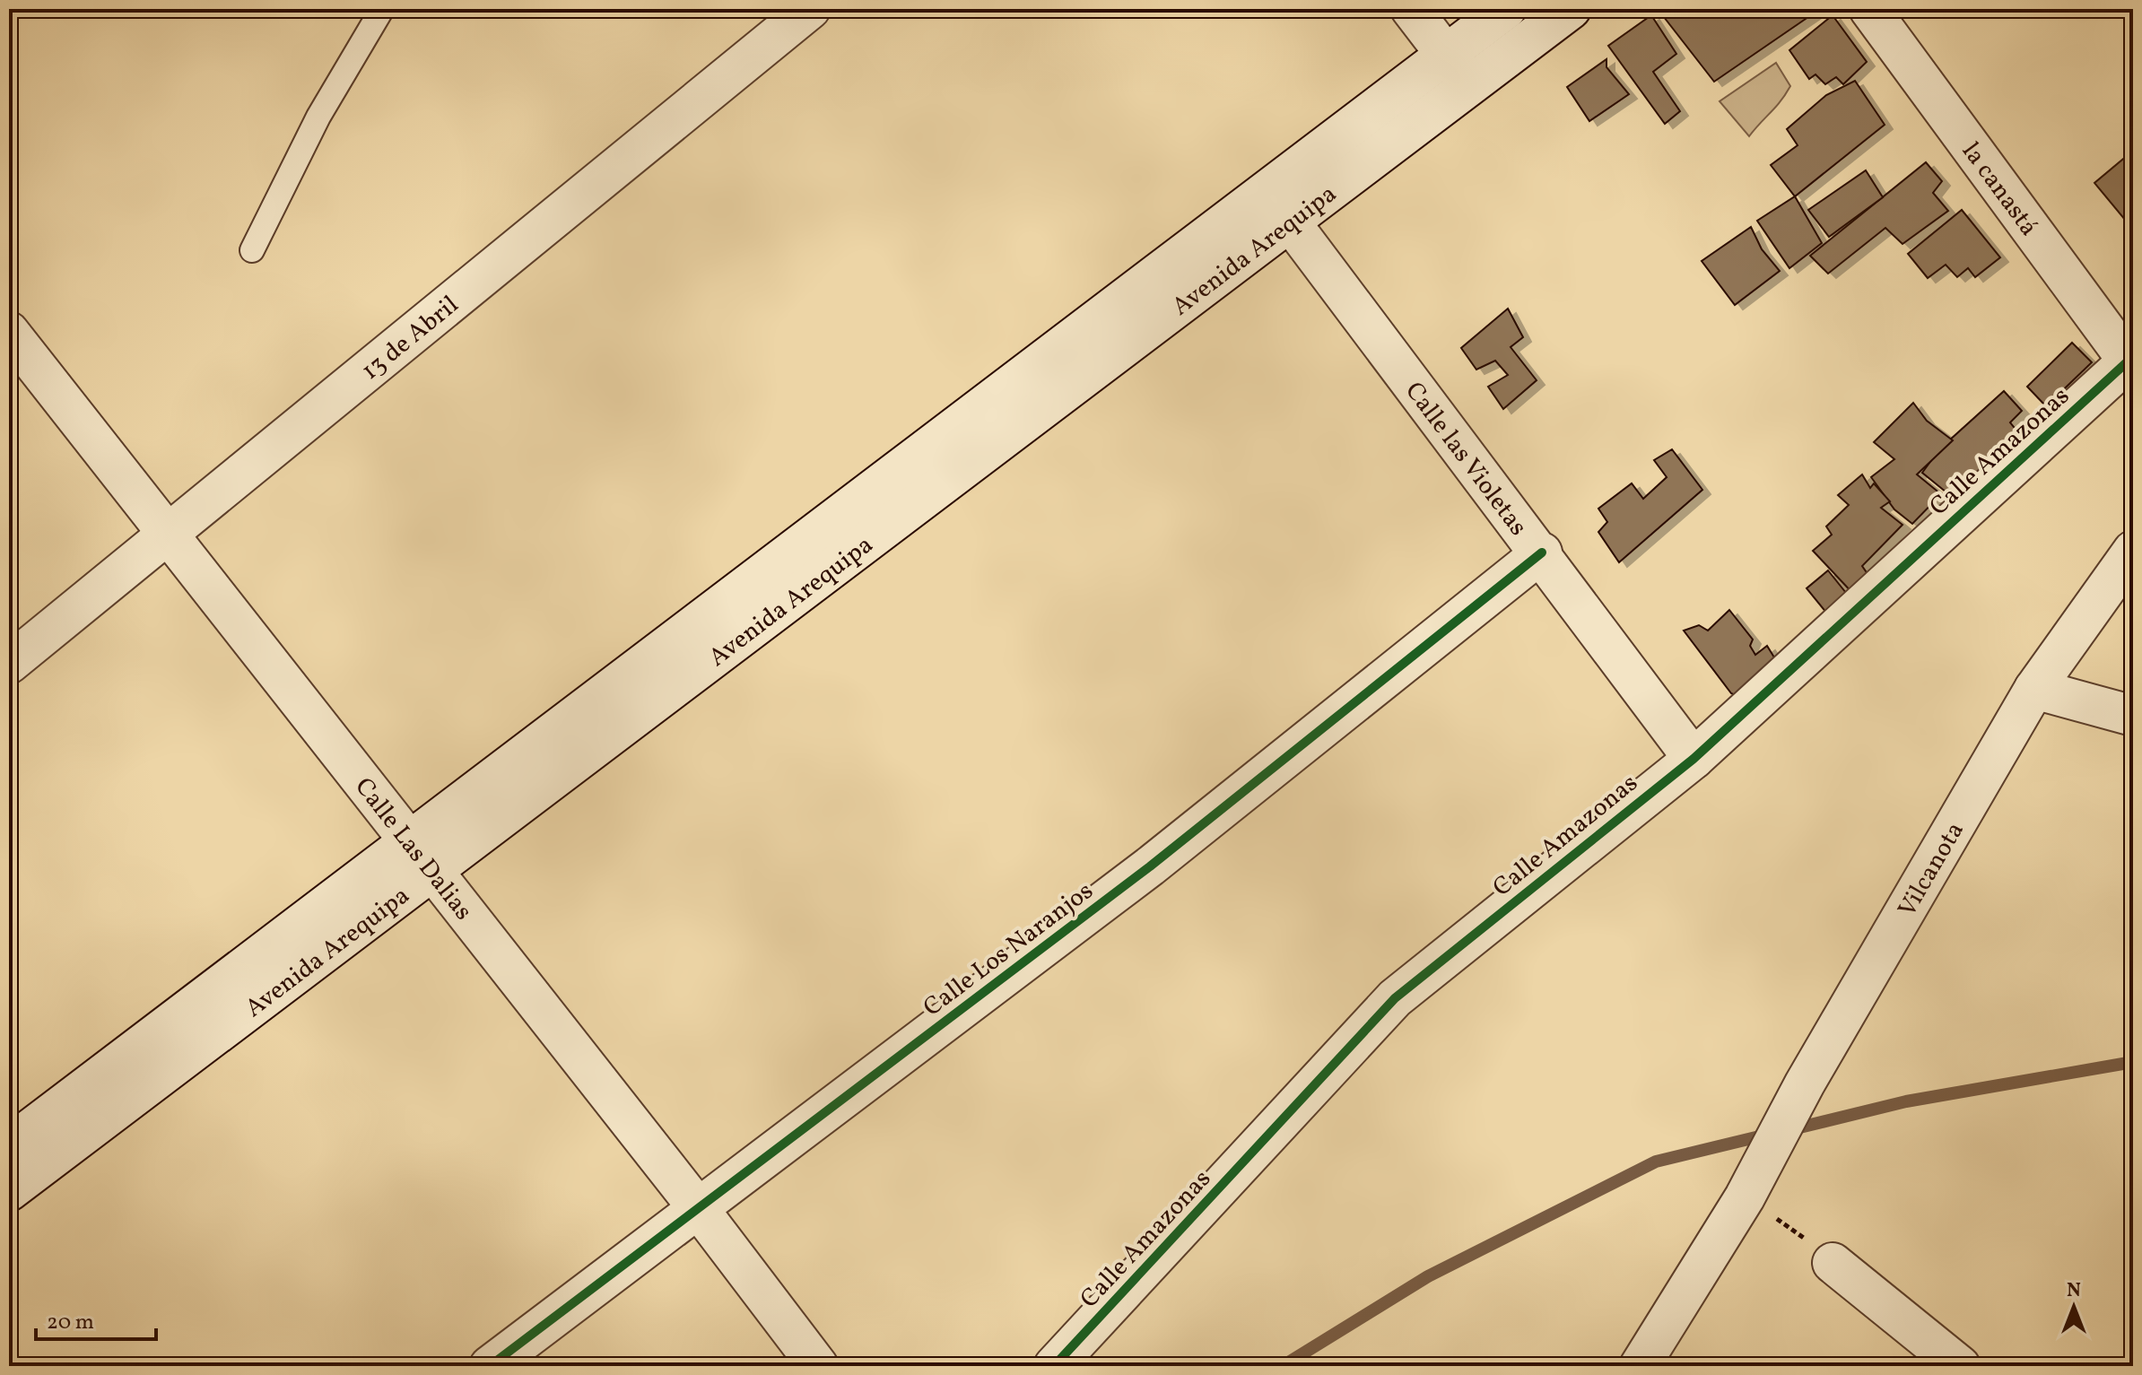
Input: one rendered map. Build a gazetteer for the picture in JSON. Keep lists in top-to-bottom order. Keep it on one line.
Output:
{"streets":{"street":["la canastá","Avenida Arequipa","13 de Abril","Calle Amazonas","Calle las Violetas","Calle Las Dalias","Vilcanota","Calle Los Naranjos"]},"crossings":[["la canastá","Calle Amazonas"],["Avenida Arequipa","Calle las Violetas"],["Avenida Arequipa","Calle Las Dalias"],["13 de Abril","Calle Las Dalias"],["Calle Amazonas","Calle las Violetas"],["Calle las Violetas","Calle Los Naranjos"],["Calle Las Dalias","Calle Los Naranjos"]],"scale_bar":"20 m","north":"top"}
